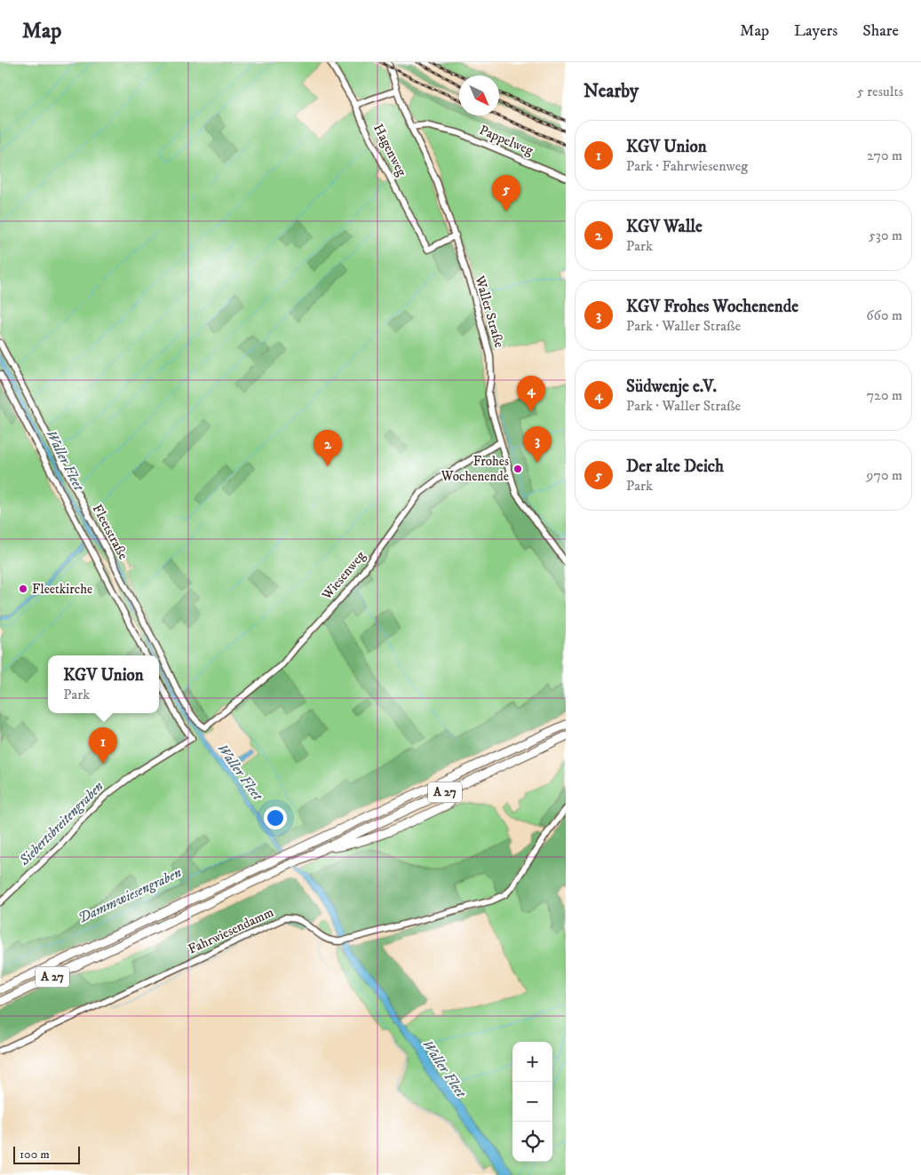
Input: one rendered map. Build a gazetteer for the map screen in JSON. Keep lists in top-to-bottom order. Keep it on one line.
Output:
{"streets":{"highway":["A 27"],"street":["Pappelweg","Hagenweg","Waller Straße","Fleetstraße","Wiesenweg","Fahrwiesendamm"]},"crossings":[["Pappelweg","Waller Straße"],["Hagenweg","Waller Straße"],["Waller Straße","Wiesenweg"],["Fleetstraße","Wiesenweg"]],"water":["Waller Fleet","Siebertsbreitengraben","Dammwiesengraben"],"places":["Frohes Wochenende","Fleetkirche"],"scale_bar":"100 m","north":"bottom right","page":{"header":"Map","nav":["Map","Layers","Share"],"heading":["Nearby","5 results"],"list":[{"mark":"1","name":"KGV Union","note":"Park · Fahrwiesenweg","value":"270 m"},{"mark":"2","name":"KGV Walle","note":"Park","value":"530 m"},{"mark":"3","name":"KGV Frohes Wochenende","note":"Park · Waller Straße","value":"660 m"},{"mark":"4","name":"Südwenje e.V.","note":"Park · Waller Straße","value":"720 m"},{"mark":"5","name":"Der alte Deich","note":"Park","value":"970 m"}],"pins":["5","4","3","2","1"],"popup":["KGV Union","Park"],"map_buttons":["+","−"],"scale":"100 m"}}
